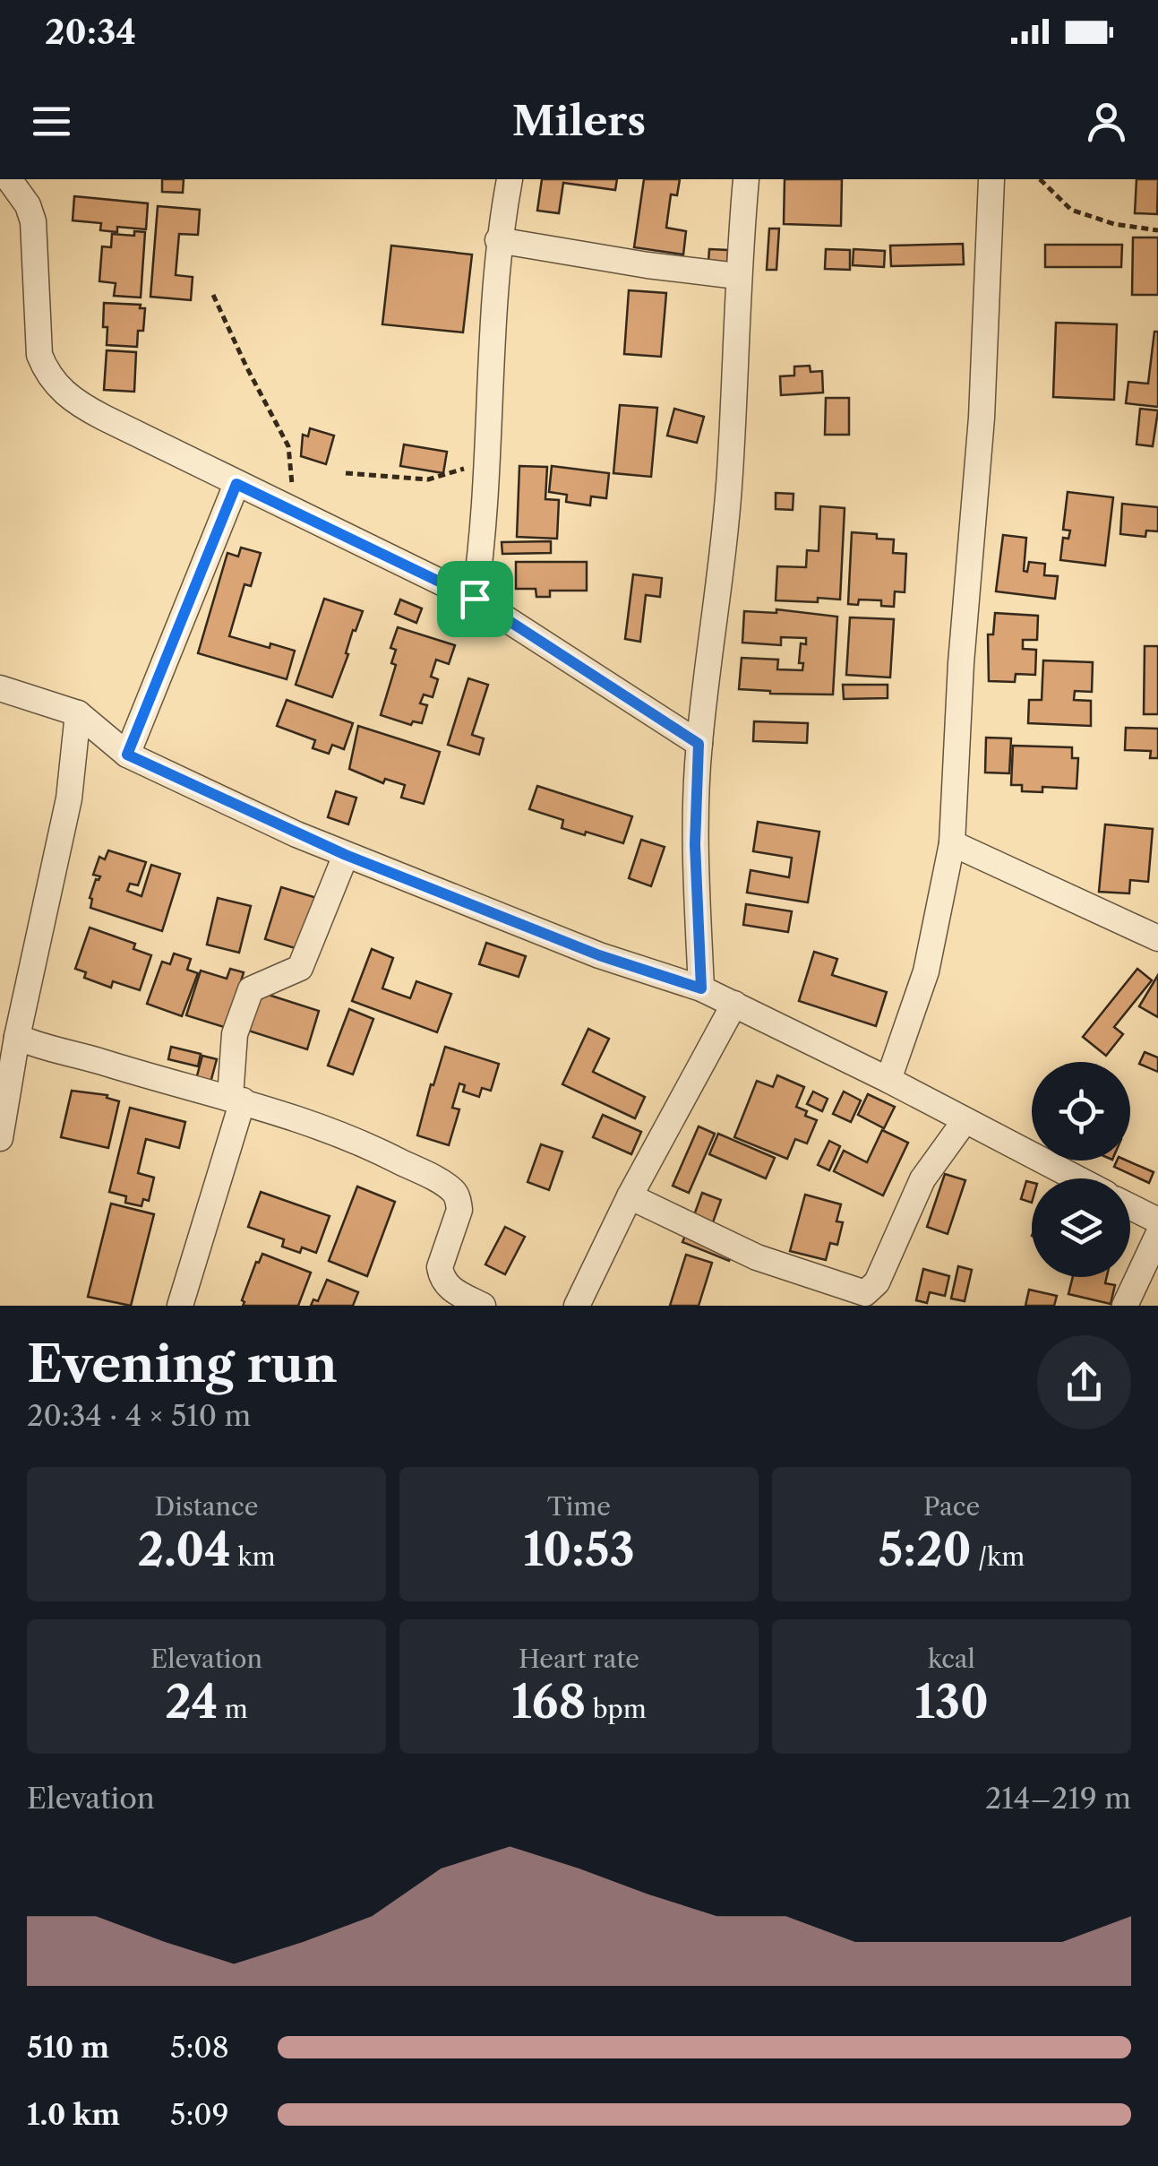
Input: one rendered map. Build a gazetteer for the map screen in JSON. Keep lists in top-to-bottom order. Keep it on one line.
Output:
{"page":{"status":"20:34","header":"Milers","heading":["Evening run","20:34 · 4 × 510 m"],"stats":[["Distance","2.04 km"],["Time","10:53"],["Pace","5:20 /km"],["Elevation","24 m"],["Heart rate","168 bpm"],["kcal","130"]],"chart":["Elevation","214–219 m"],"list":[{"name":"510 m","note":"5:08"},{"name":"1.0 km","note":"5:09"}]}}
